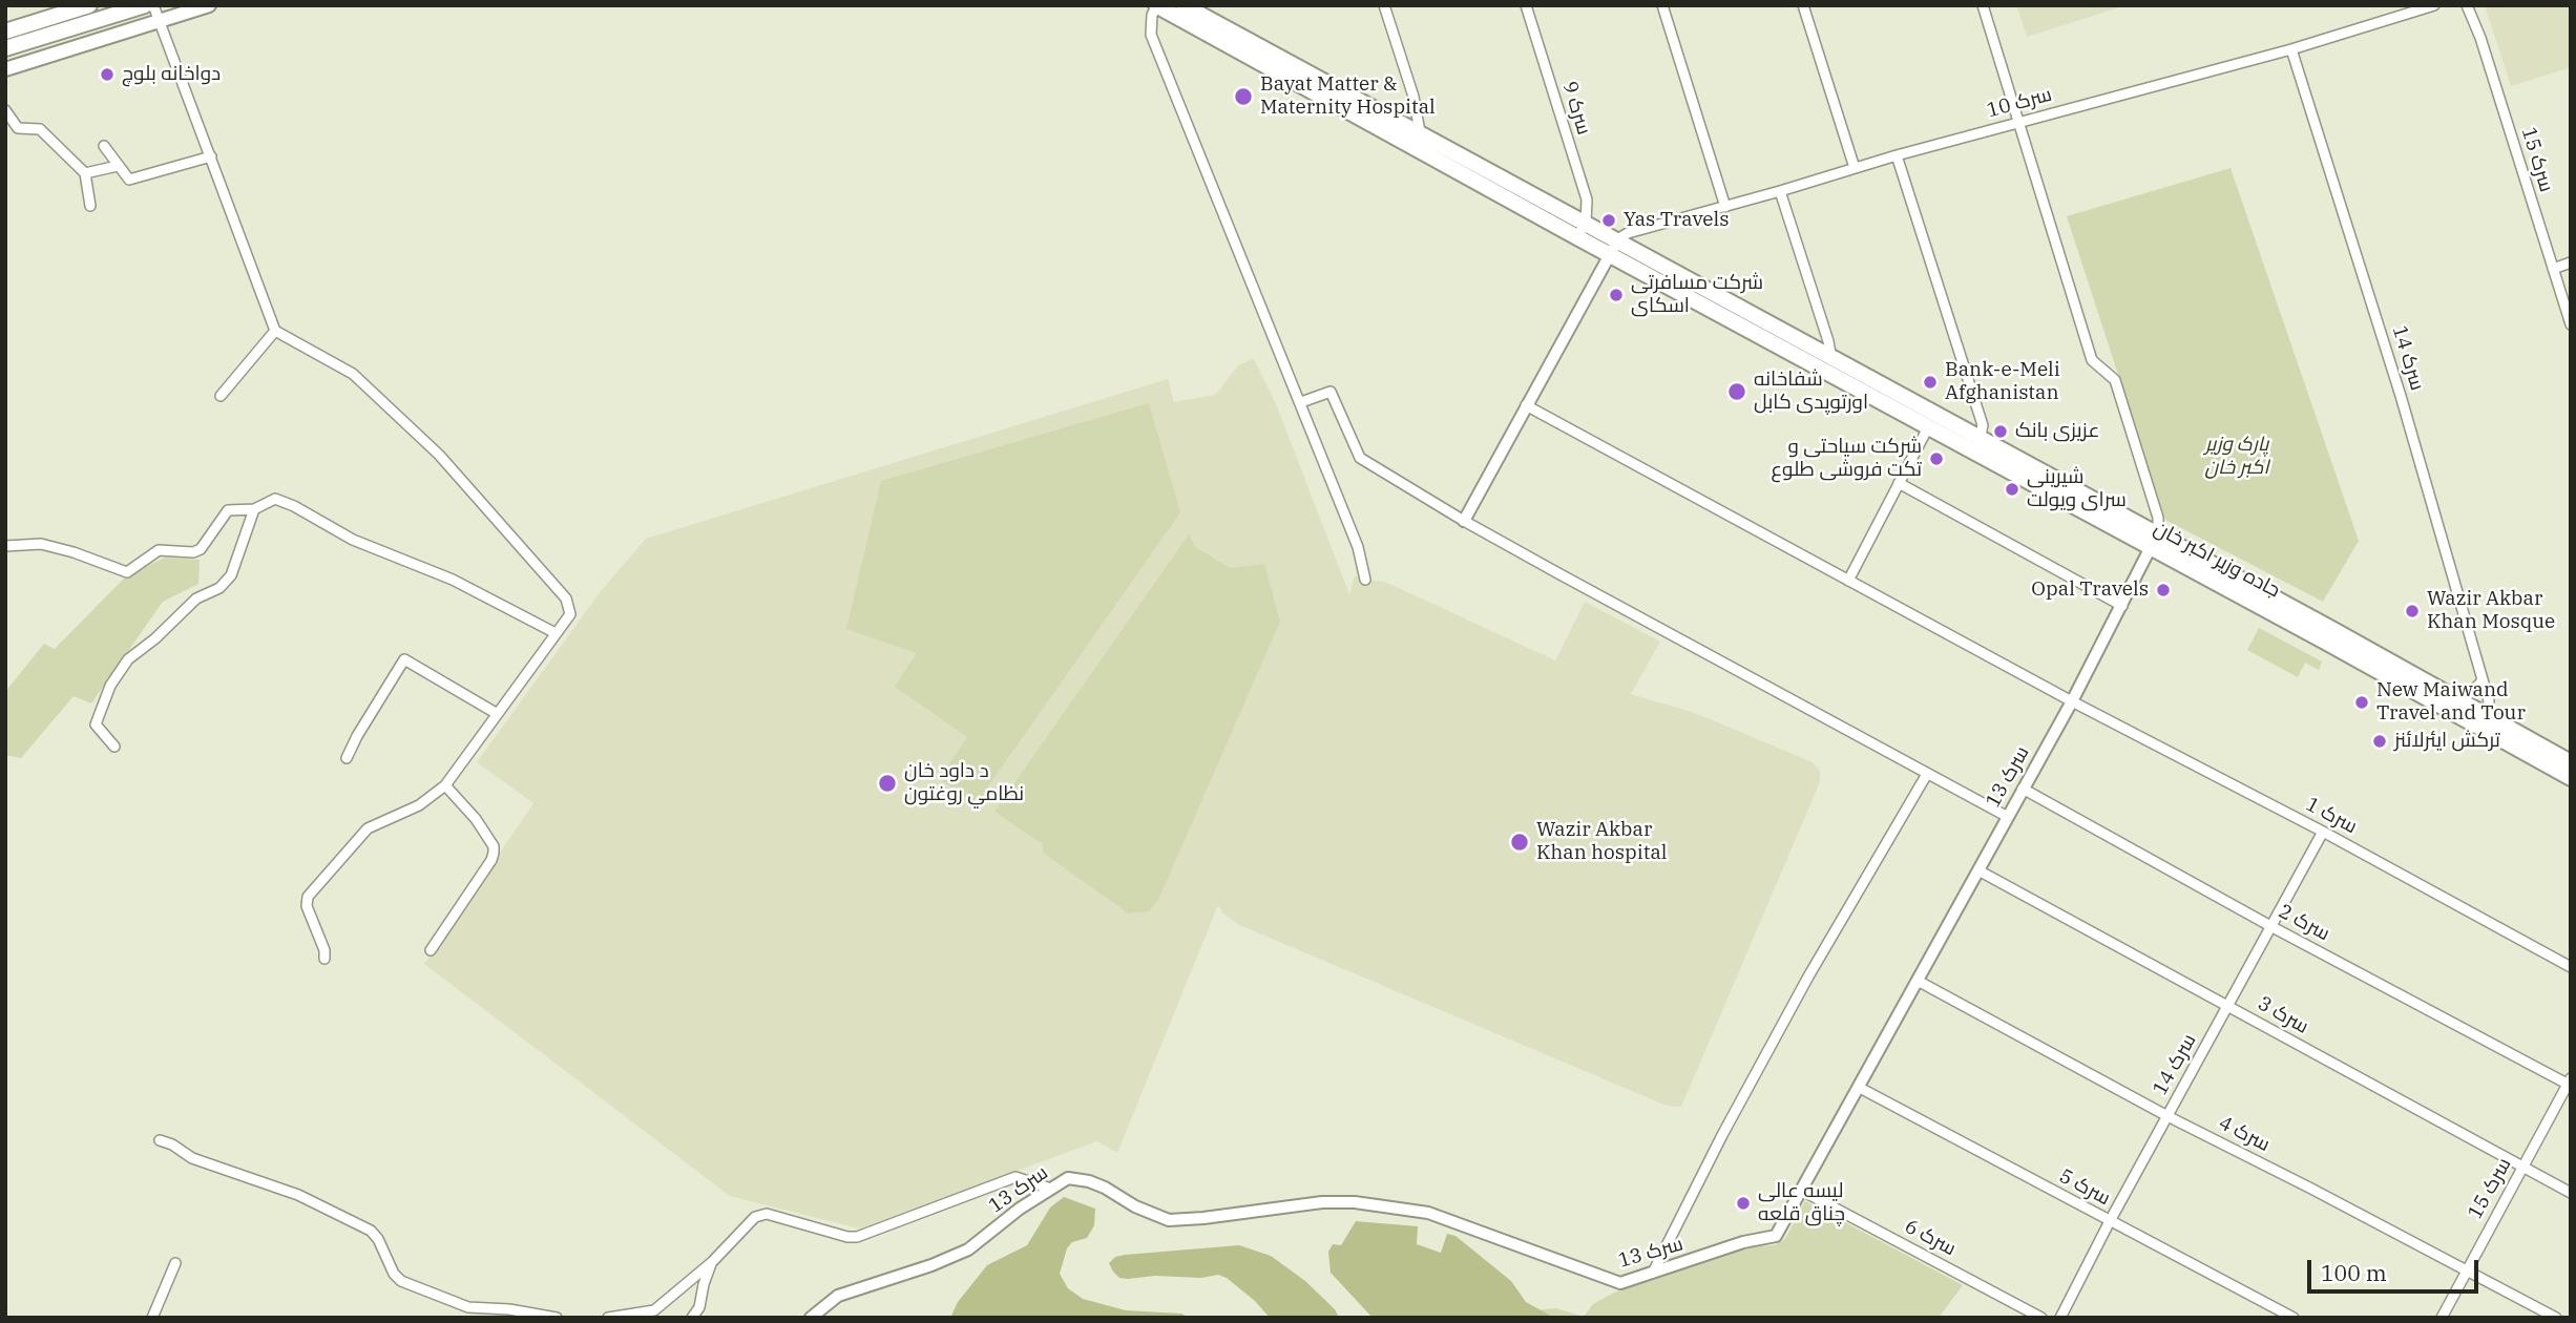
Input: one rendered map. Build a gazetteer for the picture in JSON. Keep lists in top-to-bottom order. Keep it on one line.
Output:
{"streets":{"main road":["جاده وزیر اکبر خان"],"street":["سرک 10","سرک 9","سرک 15","سرک 14","سرک 13","سرک 1","سرک 2","سرک 3","سرک 4","سرک 5","سرک 6"]},"crossings":[["سرک 10","سرک 14"],["سرک 15","سرک 2"],["سرک 15","سرک 3"],["سرک 15","سرک 4"],["سرک 14","سرک 1"],["سرک 14","سرک 2"],["سرک 14","سرک 3"],["سرک 14","سرک 4"],["سرک 14","سرک 5"],["جاده وزیر اکبر خان","سرک 13"],["سرک 13","سرک 1"],["سرک 13","سرک 2"],["سرک 13","سرک 3"],["سرک 13","سرک 4"],["سرک 13","سرک 5"],["سرک 13","سرک 6"]],"parks":["پارک وزیر اکبر خان"],"places":["دواخانه بلوچ","Bayat Matter & Maternity Hospital","Yas Travels","شرکت مسافرتی اسکای","Bank-e-Meli Afghanistan","شفاخانه اورتوپدی کابل","عزیزی بانک","شرکت سیاحتی و تکت فروشی طلوع","شیرینی سرای ویولت","Opal Travels","Wazir Akbar Khan Mosque","New Maiwand Travel and Tour","ترکش ایئرلائنز","د داود خان نظامي روغتون","Wazir Akbar Khan hospital","لیسه عالی چناق قلعه"],"scale_bar":"100 m"}
